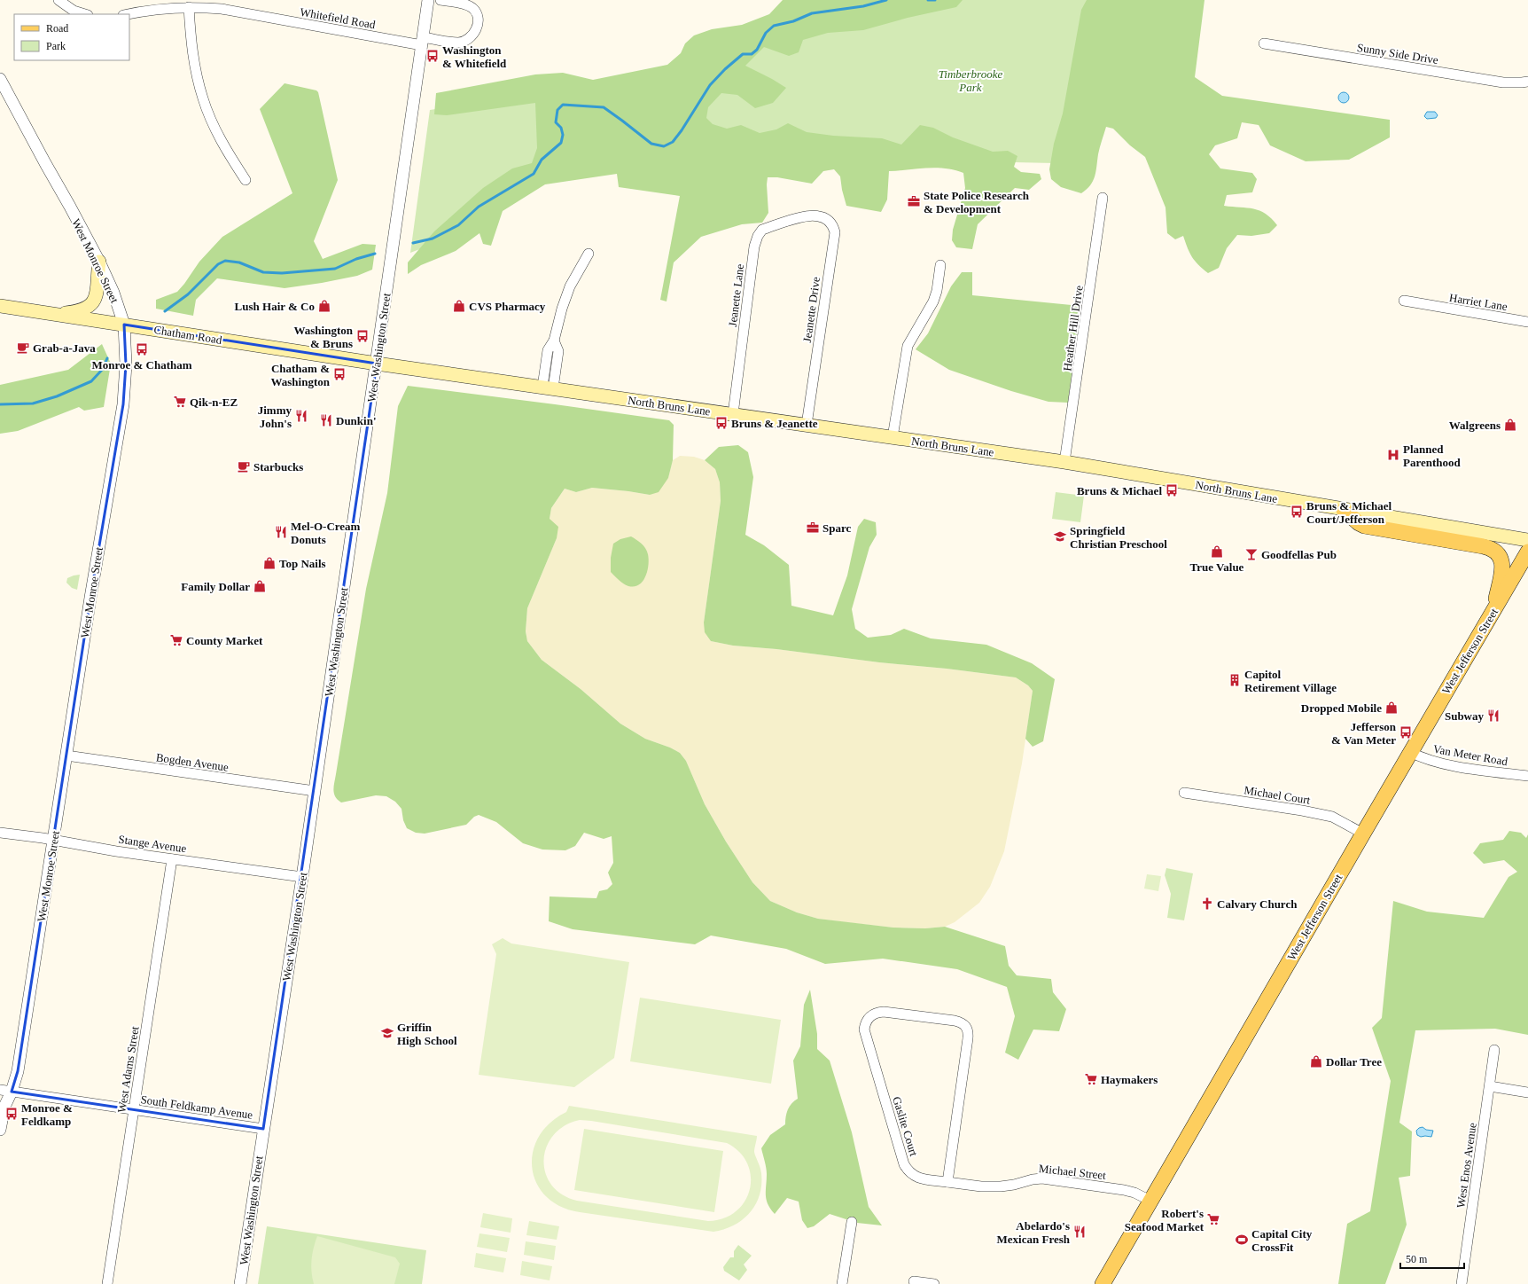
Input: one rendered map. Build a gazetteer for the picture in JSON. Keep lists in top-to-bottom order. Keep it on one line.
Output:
{"streets":{"main road":["Chatham Road","North Bruns Lane","West Jefferson Street"],"street":["Whitefield Road","Sunny Side Drive","West Monroe Street","Jeanette Lane","Harriet Lane","Jeanette Drive","Heather Hill Drive","West Washington Street","Van Meter Road","Bogden Avenue","Michael Court","Stange Avenue","West Adams Street","South Feldkamp Avenue","Gaslite Court","West Enos Avenue","Michael Street"]},"crossings":[["Whitefield Road","West Washington Street"],["West Monroe Street","Chatham Road"],["West Monroe Street","Bogden Avenue"],["West Monroe Street","Stange Avenue"],["West Monroe Street","South Feldkamp Avenue"],["Jeanette Lane","Jeanette Drive"],["Jeanette Lane","North Bruns Lane"],["Jeanette Drive","North Bruns Lane"],["Heather Hill Drive","North Bruns Lane"],["Chatham Road","West Washington Street"],["Chatham Road","North Bruns Lane"],["West Washington Street","North Bruns Lane"],["West Washington Street","Bogden Avenue"],["West Washington Street","Stange Avenue"],["West Washington Street","South Feldkamp Avenue"],["West Jefferson Street","Van Meter Road"],["West Jefferson Street","Michael Court"],["West Jefferson Street","Michael Street"],["Stange Avenue","West Adams Street"],["West Adams Street","South Feldkamp Avenue"],["Gaslite Court","Michael Street"]],"parks":["Timberbrooke Park"],"places":{"bus stop":["Washington & Whitefield","Washington & Bruns","Monroe & Chatham","Chatham & Washington","Bruns & Jeanette","Bruns & Michael","Bruns & Michael Court/Jefferson","Jefferson & Van Meter","Monroe & Feldkamp"],"office":["State Police Research & Development","Sparc"],"shop":["Lush Hair & Co","CVS Pharmacy","Walgreens","True Value","Top Nails","Family Dollar","Dropped Mobile","Dollar Tree"],"cafe":["Grab-a-Java","Starbucks"],"supermarket":["Qik-n-EZ","County Market","Haymakers","Robert's Seafood Market"],"restaurant":["Jimmy John's","Dunkin'","Mel-O-Cream Donuts","Subway","Abelardo's Mexican Fresh"],"hospital":["Planned Parenthood"],"school or university":["Springfield Christian Preschool","Griffin High School"],"bar":["Goodfellas Pub"],"building":["Capitol Retirement Village"],"church":["Calvary Church"],"sports":["Capital City CrossFit"]},"legend":["Road","Park"],"scale_bar":"50 m"}
